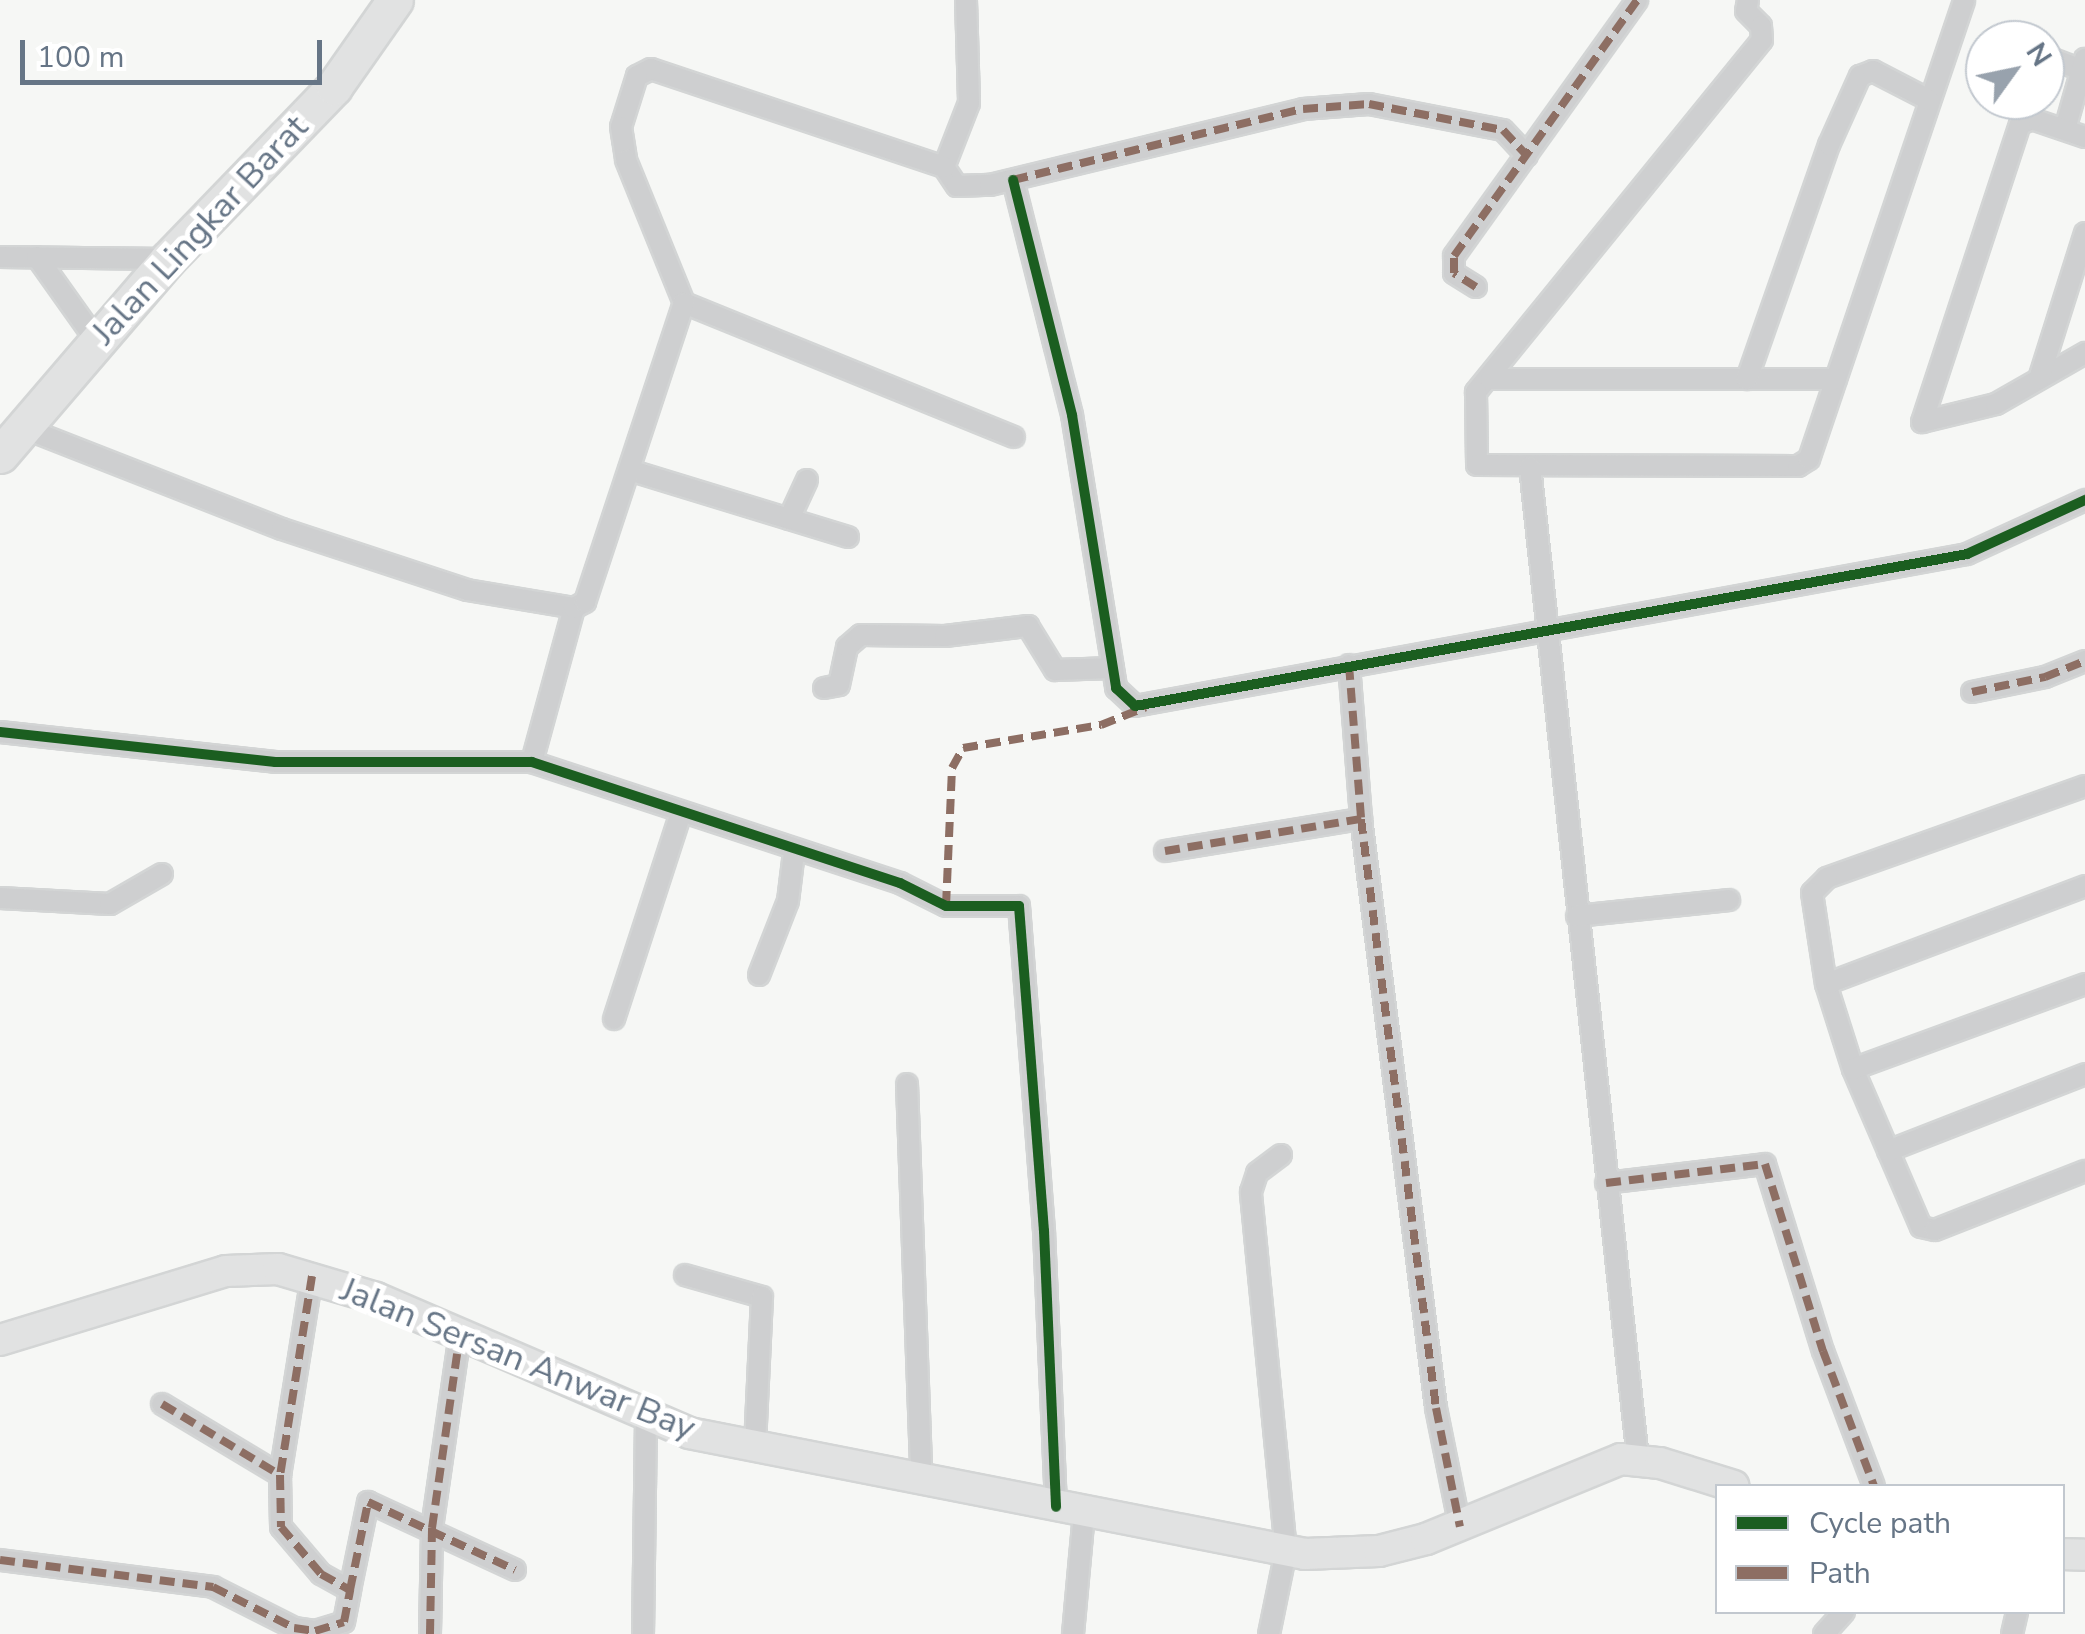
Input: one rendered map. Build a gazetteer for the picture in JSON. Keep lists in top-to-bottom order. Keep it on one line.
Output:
{"streets":{"highway":["Jalan Lingkar Barat"],"main road":["Jalan Sersan Anwar Bay"]},"legend":["Cycle path","Path"],"scale_bar":"100 m","north":"top right"}
